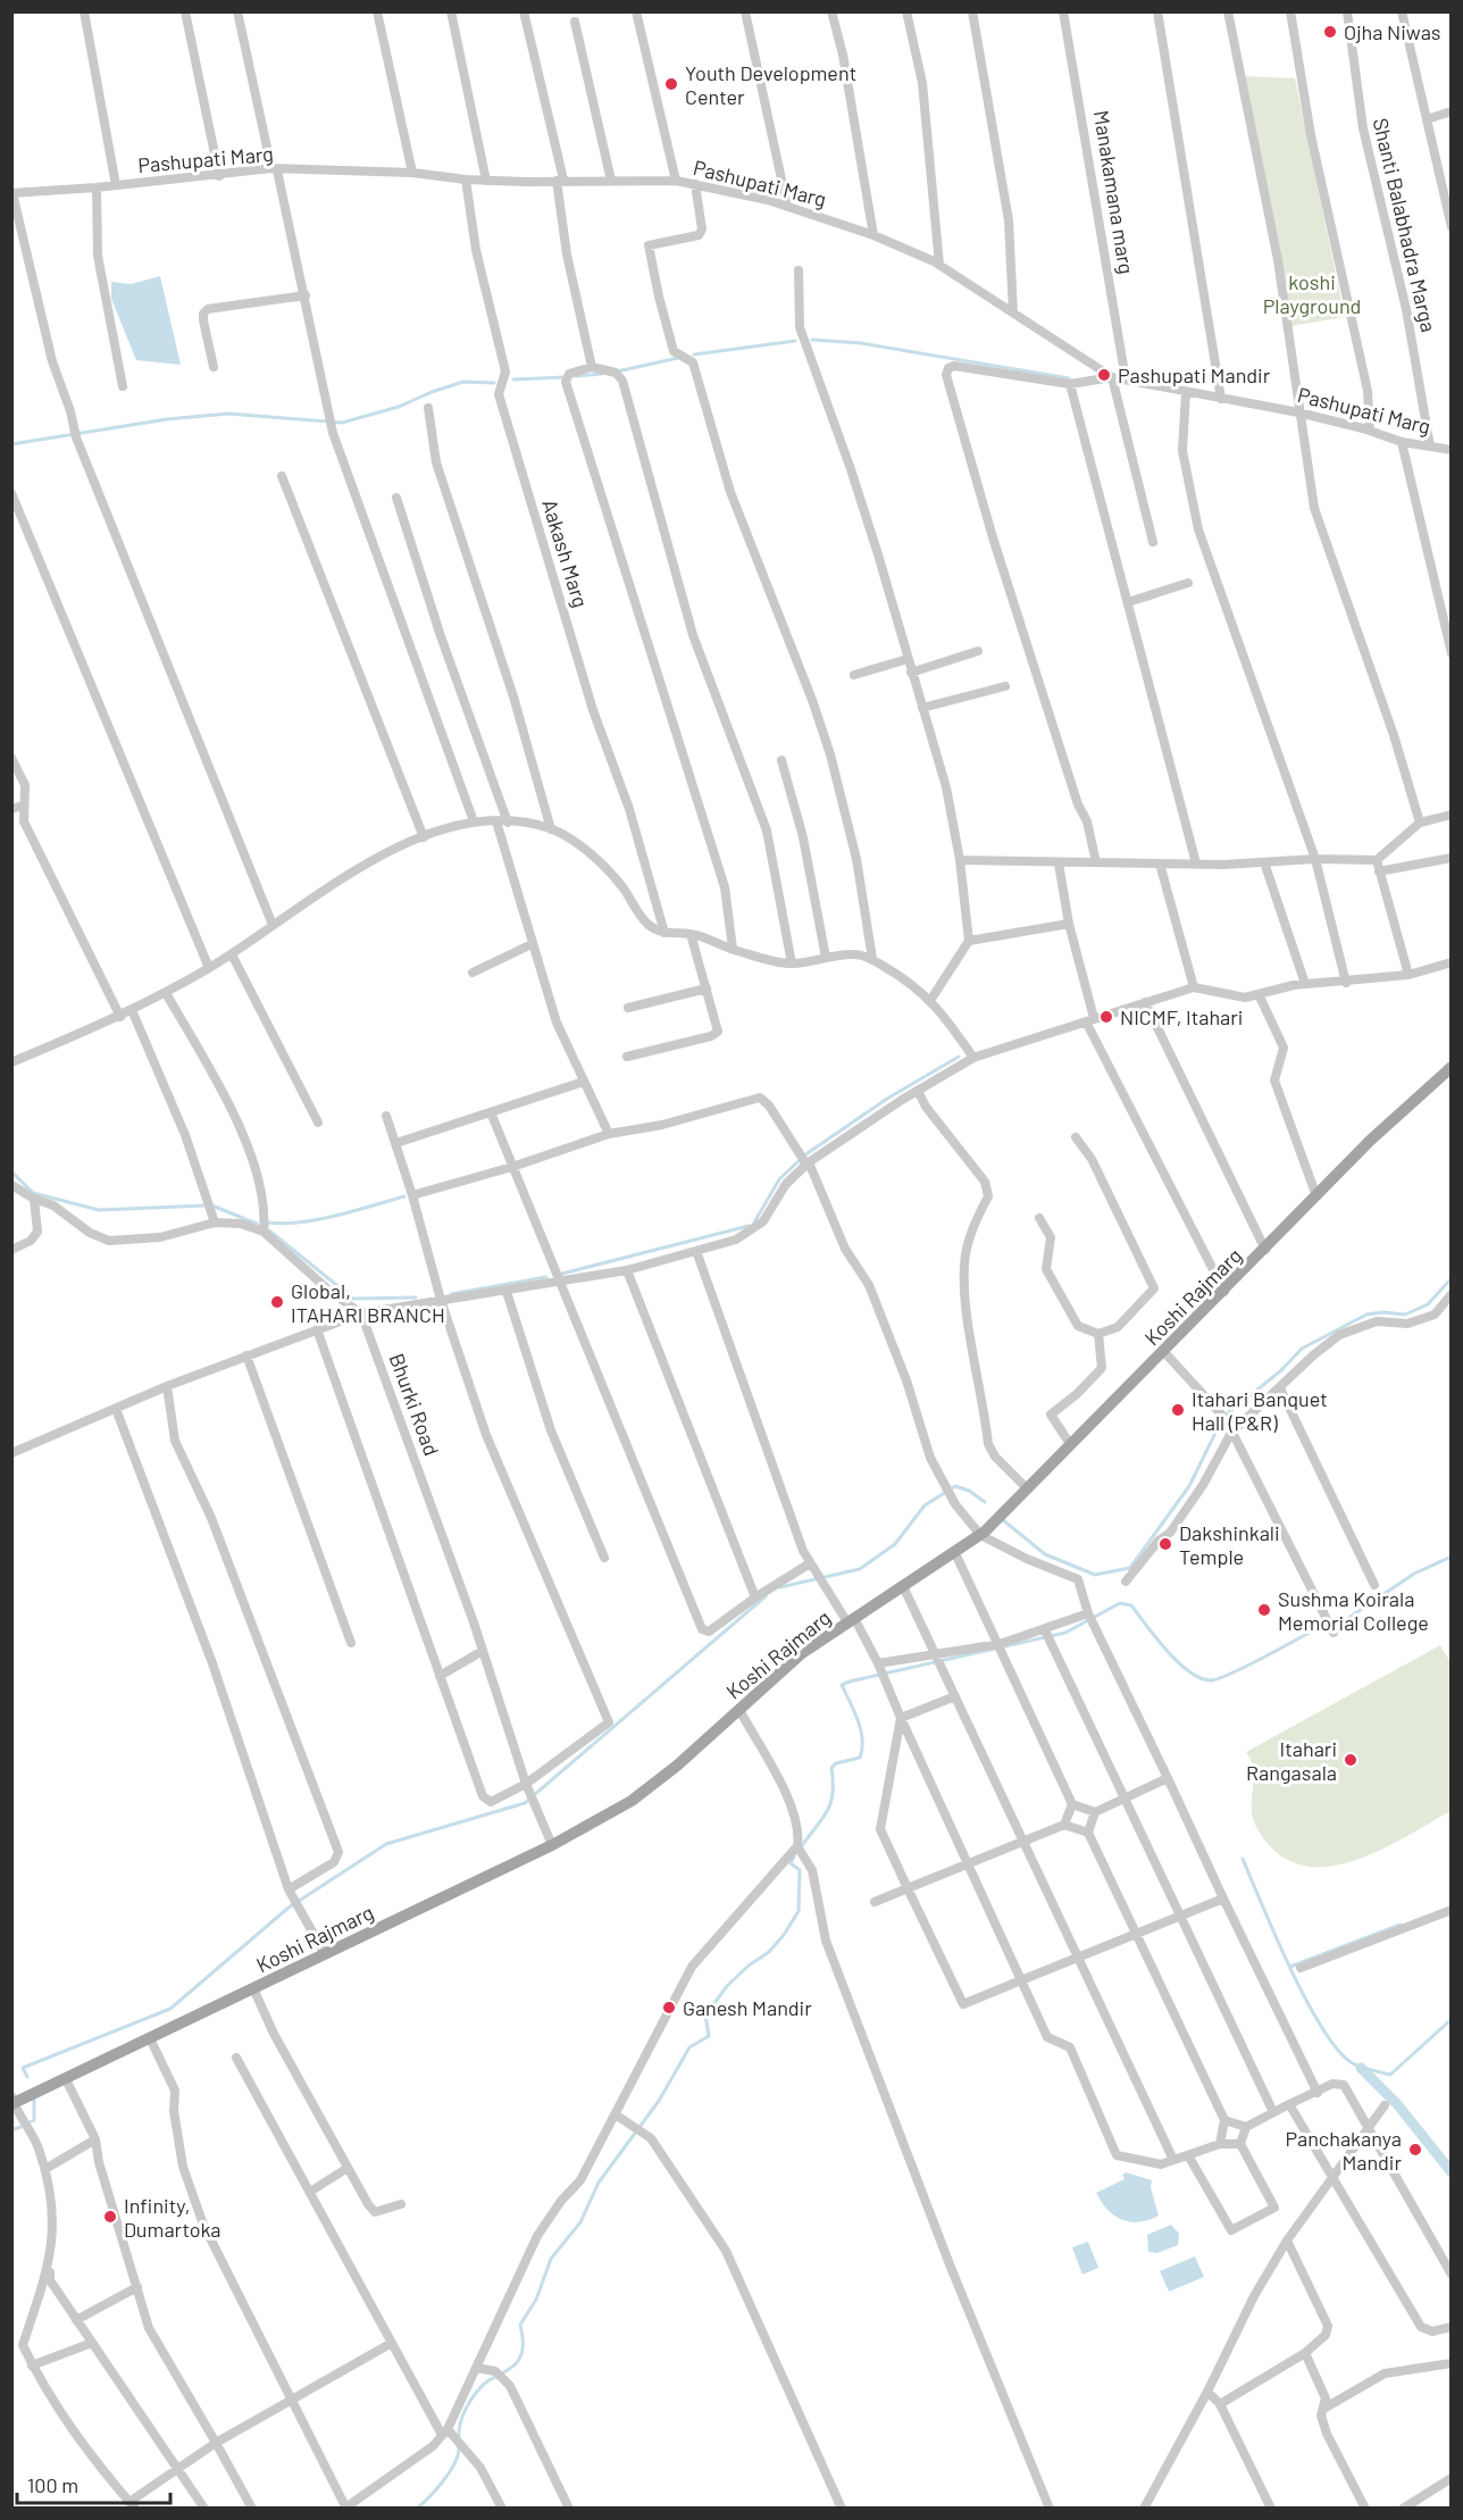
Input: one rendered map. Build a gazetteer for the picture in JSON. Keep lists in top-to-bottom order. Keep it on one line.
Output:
{"streets":{"main road":["Koshi Rajmarg"],"street":["Pashupati Marg","Manakamana marg","Shanti Balabhadra Marga","Aakash Marg","Bhurki Road"]},"crossings":[["Pashupati Marg","Manakamana marg"],["Pashupati Marg","Shanti Balabhadra Marga"],["Pashupati Marg","Aakash Marg"],["Koshi Rajmarg","Bhurki Road"]],"parks":["koshi Playground"],"places":["Ojha Niwas","Youth Development Center","Pashupati Mandir","NICMF, Itahari","Global, ITAHARI BRANCH","Itahari Banquet Hall (P&R)","Dakshinkali Temple","Sushma Koirala Memorial College","Itahari Rangasala","Ganesh Mandir","Panchakanya Mandir","Infinity, Dumartoka"],"scale_bar":"100 m"}
